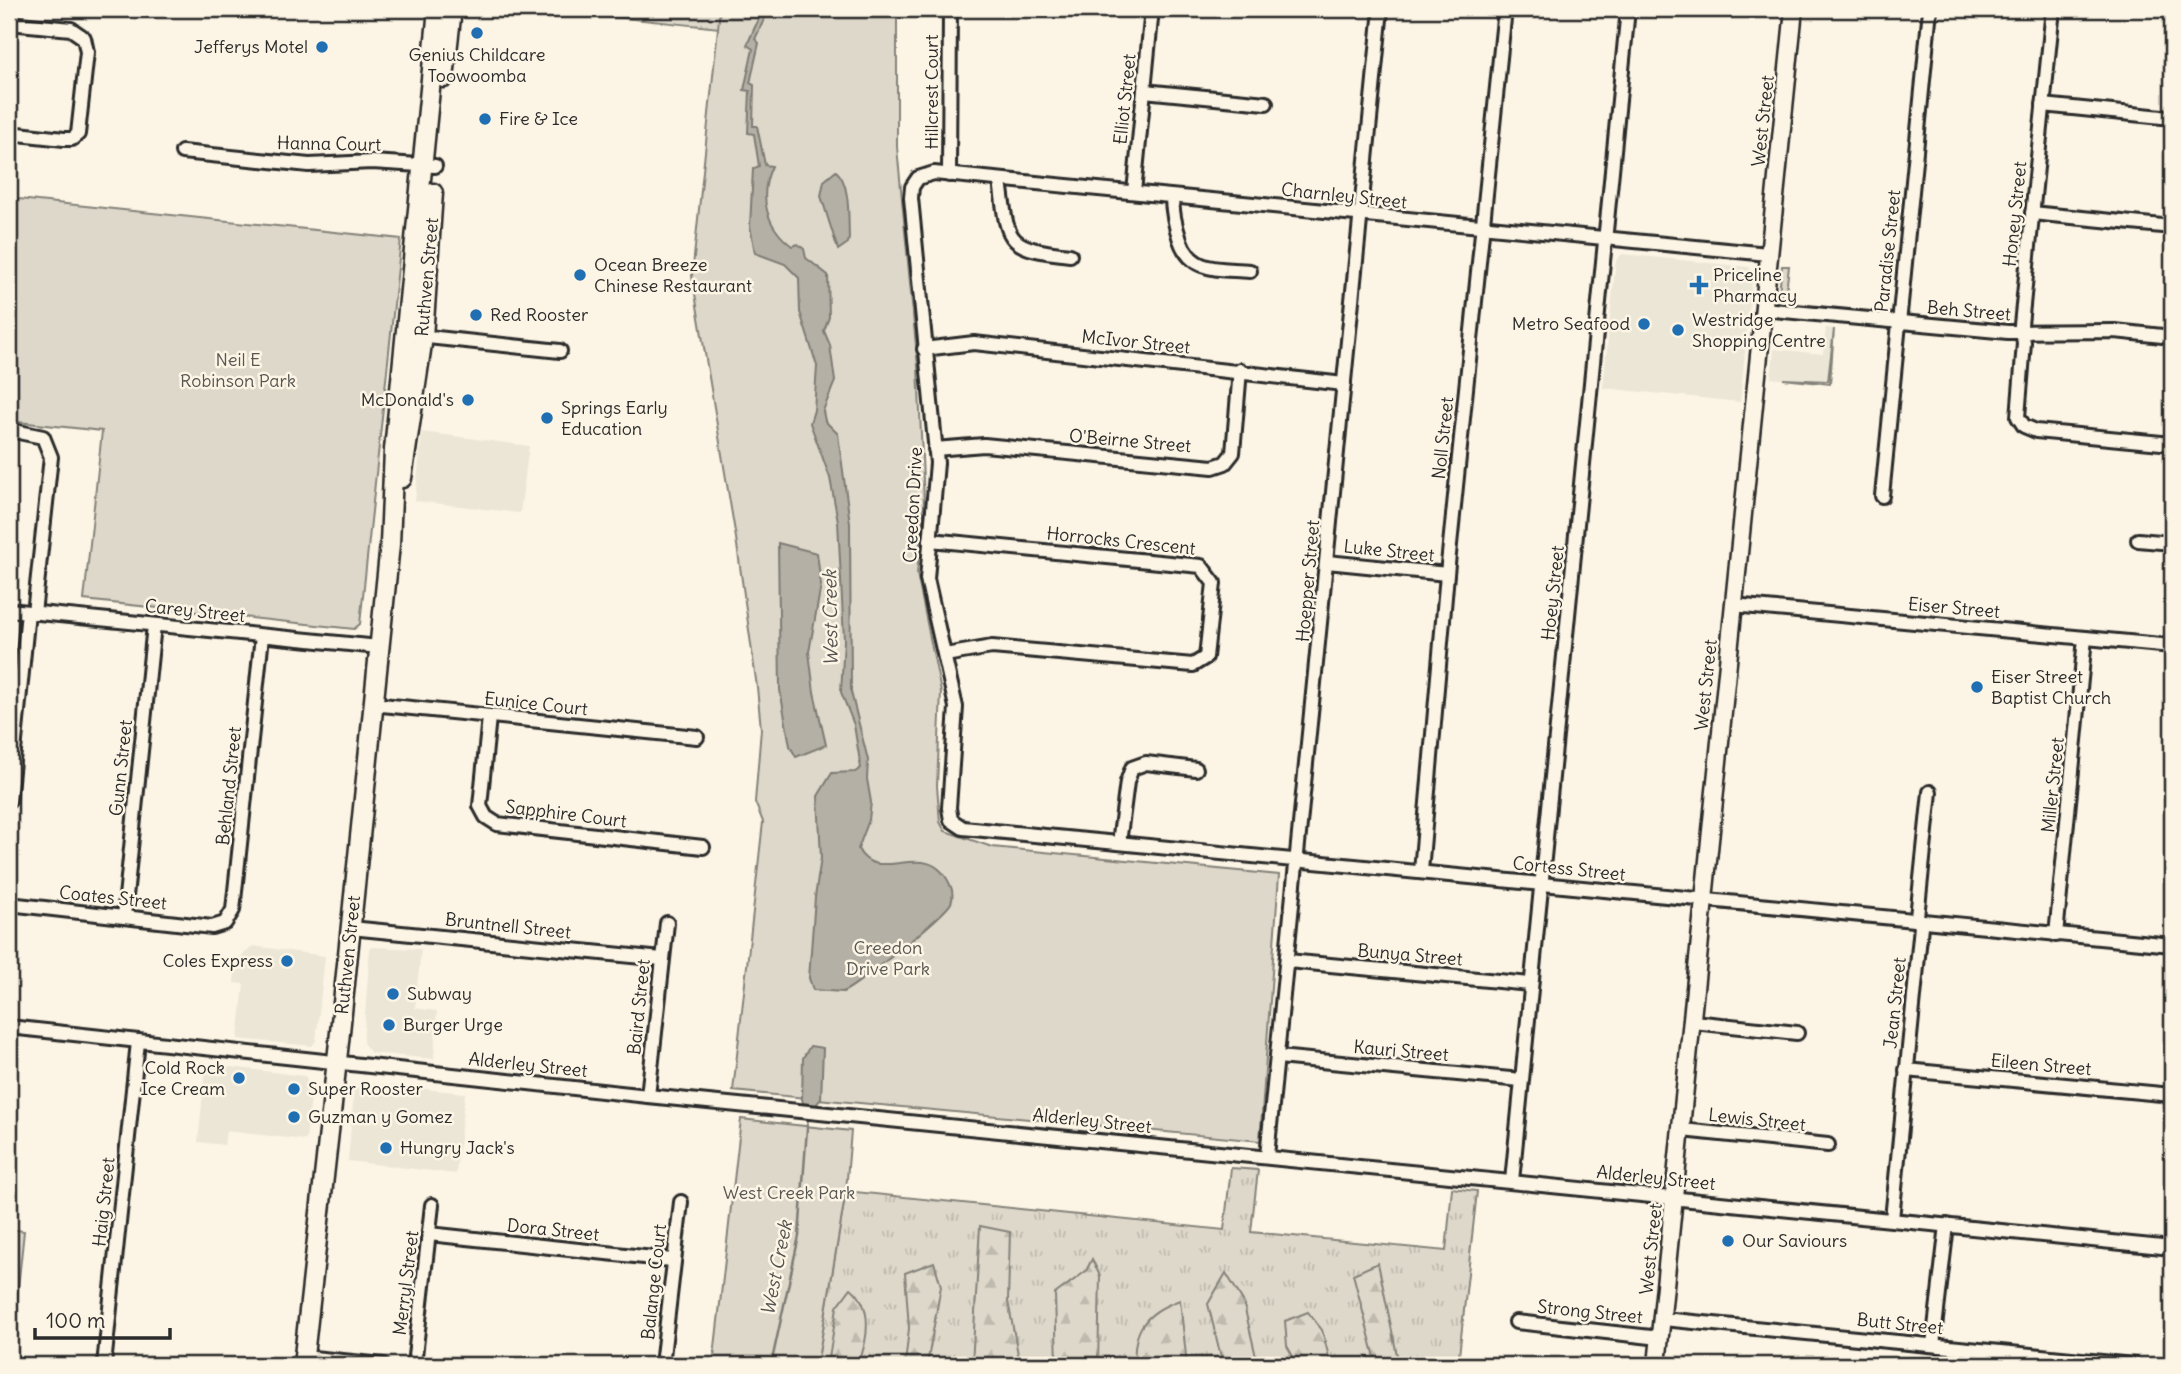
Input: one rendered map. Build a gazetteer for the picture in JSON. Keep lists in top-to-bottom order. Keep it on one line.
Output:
{"streets":{"highway":["Ruthven Street"],"main road":["West Street"],"street":["Hillcrest Court","Elliot Street","Hanna Court","Charnley Street","Honey Street","Paradise Street","Beh Street","McIvor Street","Noll Street","O'Beirne Street","Creedon Drive","Horrocks Crescent","Luke Street","Hoepper Street","Hoey Street","Eiser Street","Carey Street","Eunice Court","Gunn Street","Miller Street","Behland Street","Sapphire Court","Cortess Street","Coates Street","Bruntnell Street","Bunya Street","Jean Street","Baird Street","Kauri Street","Alderley Street","Eileen Street","Lewis Street","Haig Street","Dora Street","Balange Court","Merryl Street","Strong Street","Butt Street"]},"crossings":[["Hillcrest Court","Charnley Street"],["Elliot Street","Charnley Street"],["West Street","Charnley Street"],["West Street","Beh Street"],["West Street","Eiser Street"],["West Street","Cortess Street"],["West Street","Alderley Street"],["West Street","Lewis Street"],["West Street","Strong Street"],["West Street","Butt Street"],["Hanna Court","Ruthven Street"],["Charnley Street","Noll Street"],["Charnley Street","Creedon Drive"],["Charnley Street","Hoepper Street"],["Charnley Street","Hoey Street"],["Honey Street","Beh Street"],["Paradise Street","Beh Street"],["Ruthven Street","Carey Street"],["Ruthven Street","Eunice Court"],["Ruthven Street","Bruntnell Street"],["Ruthven Street","Alderley Street"],["McIvor Street","O'Beirne Street"],["McIvor Street","Creedon Drive"],["McIvor Street","Hoepper Street"],["Noll Street","Luke Street"],["Noll Street","Cortess Street"],["O'Beirne Street","Creedon Drive"],["Creedon Drive","Horrocks Crescent"],["Creedon Drive","Cortess Street"],["Luke Street","Hoepper Street"],["Hoepper Street","Cortess Street"],["Hoepper Street","Bunya Street"],["Hoepper Street","Kauri Street"],["Hoepper Street","Alderley Street"],["Hoey Street","Cortess Street"],["Hoey Street","Bunya Street"],["Hoey Street","Kauri Street"],["Hoey Street","Alderley Street"],["Eiser Street","Miller Street"],["Carey Street","Gunn Street"],["Carey Street","Behland Street"],["Eunice Court","Sapphire Court"],["Gunn Street","Coates Street"],["Miller Street","Cortess Street"],["Behland Street","Coates Street"],["Cortess Street","Jean Street"],["Bruntnell Street","Baird Street"],["Jean Street","Alderley Street"],["Jean Street","Eileen Street"],["Baird Street","Alderley Street"],["Alderley Street","Haig Street"],["Dora Street","Balange Court"],["Dora Street","Merryl Street"]],"water":["West Creek"],"parks":["Neil E Robinson Park","Creedon Drive Park","West Creek Park"],"places":{"other":["Genius Childcare Toowoomba","Jefferys Motel","Fire & Ice","Ocean Breeze Chinese Restaurant","Red Rooster","Metro Seafood","Westridge Shopping Centre","McDonald's","Springs Early Education","Eiser Street Baptist Church","Coles Express","Subway","Burger Urge","Cold Rock Ice Cream","Super Rooster","Guzman y Gomez","Hungry Jack's","Our Saviours"],"health":["Priceline Pharmacy"]},"scale_bar":"100 m"}
